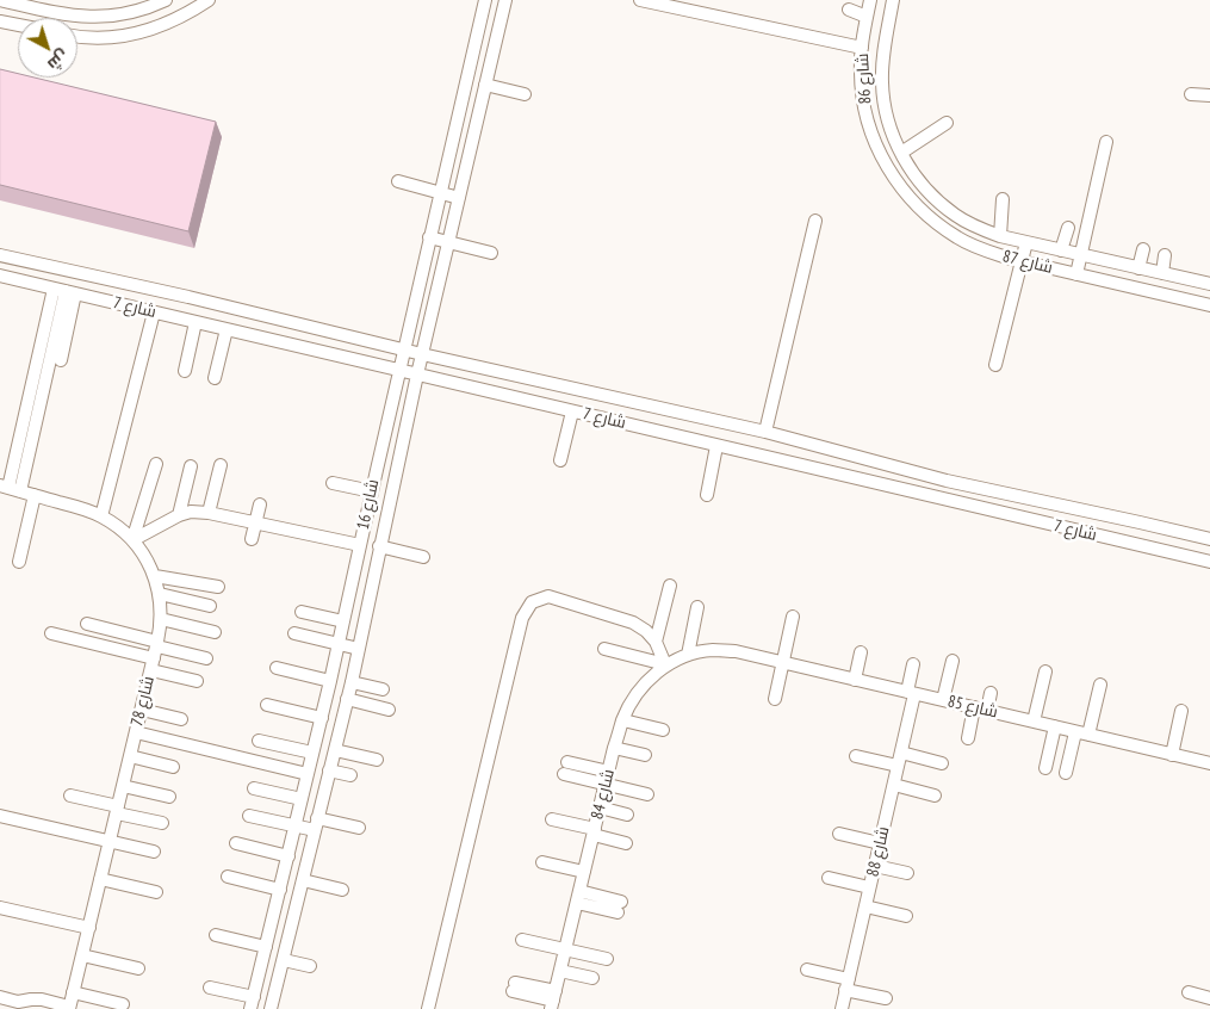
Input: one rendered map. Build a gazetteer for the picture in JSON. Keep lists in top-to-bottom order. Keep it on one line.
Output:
{"streets":{"street":["شارع 86","شارع 87","شارع 7","شارع 16","شارع 78","شارع 85","شارع 84","شارع 88"]},"crossings":[["شارع 86","شارع 87"],["شارع 7","شارع 16"],["شارع 85","شارع 84"],["شارع 85","شارع 88"]],"north":"bottom right"}
